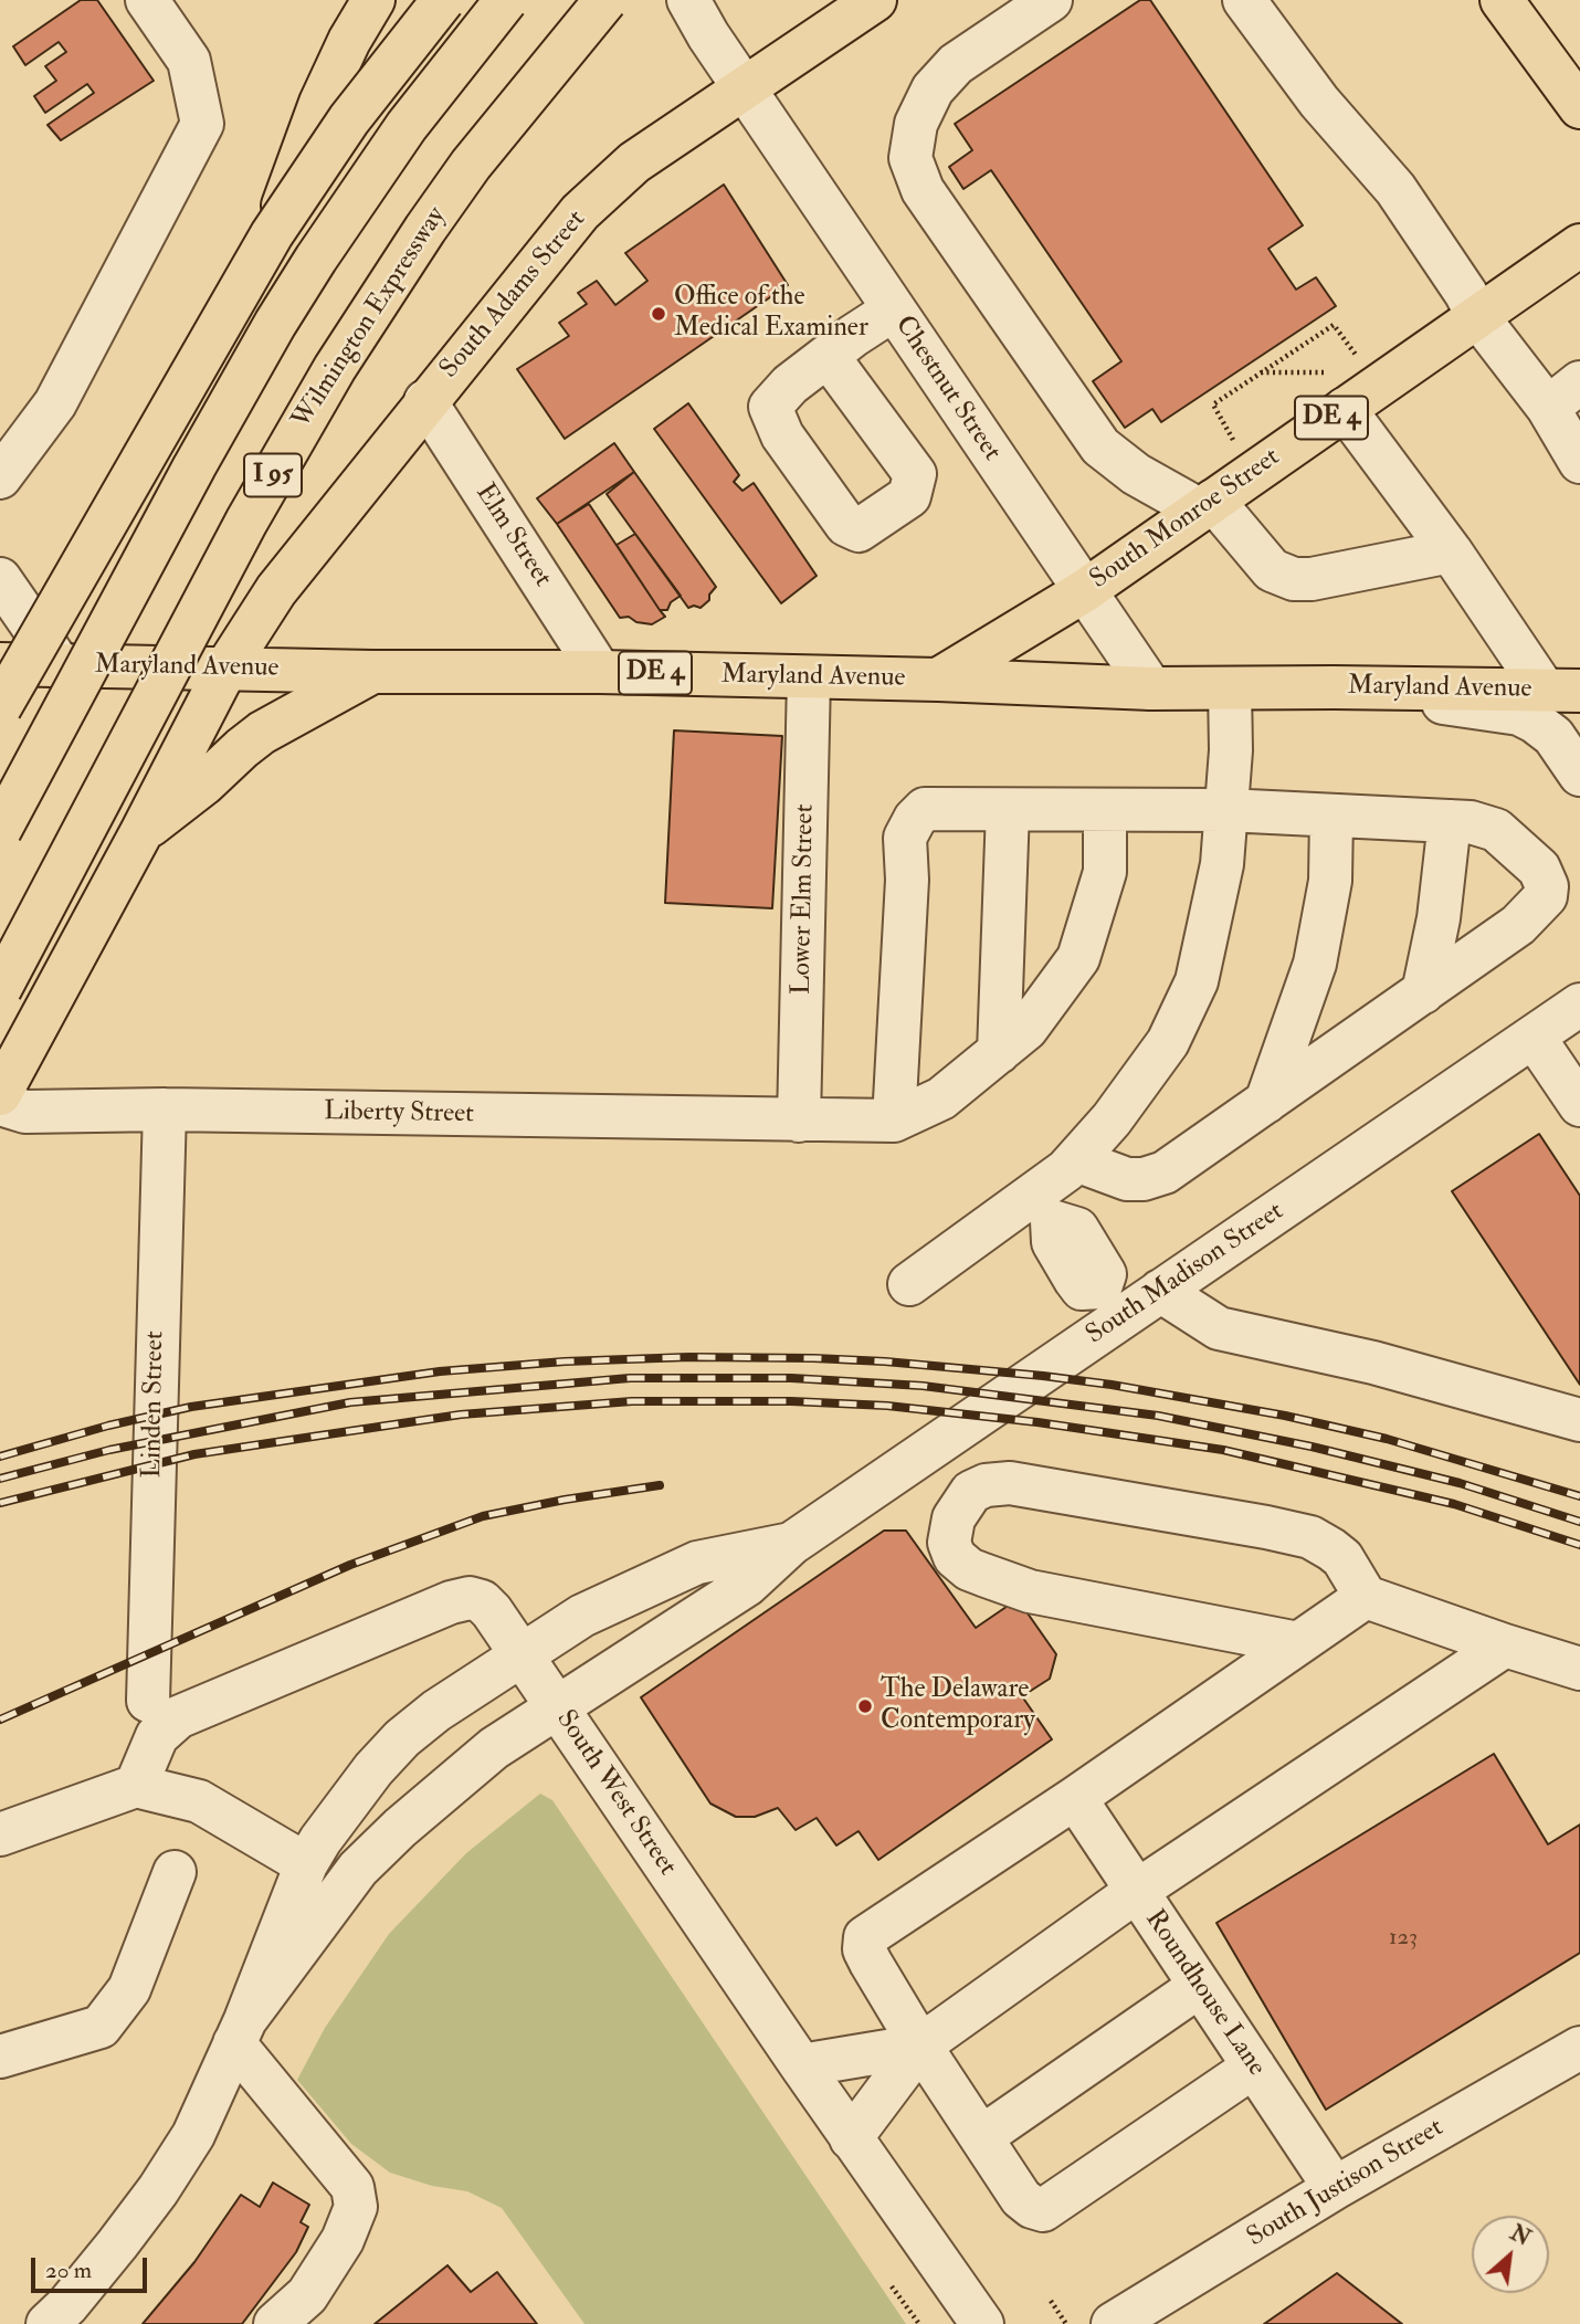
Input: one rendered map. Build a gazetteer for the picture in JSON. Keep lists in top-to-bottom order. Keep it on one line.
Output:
{"streets":{"main road":["South Adams Street","Wilmington Expressway","DE 4","I 95","South Monroe Street","Maryland Avenue"],"street":["Chestnut Street","Elm Street","Lower Elm Street","Liberty Street","South Madison Street","Linden Street","South West Street","Roundhouse Lane","South Justison Street"]},"crossings":[["South Adams Street","Chestnut Street"],["South Adams Street","Elm Street"],["South Adams Street","Maryland Avenue"],["Chestnut Street","South Monroe Street"],["Chestnut Street","Maryland Avenue"],["South Monroe Street","Maryland Avenue"],["Elm Street","Maryland Avenue"],["Maryland Avenue","Lower Elm Street"],["Lower Elm Street","Liberty Street"],["Liberty Street","Linden Street"],["South Madison Street","South West Street"],["Roundhouse Lane","South Justison Street"]],"places":["Office of the Medical Examiner","The Delaware Contemporary"],"house_numbers":["123"],"scale_bar":"20 m","north":"top right"}
